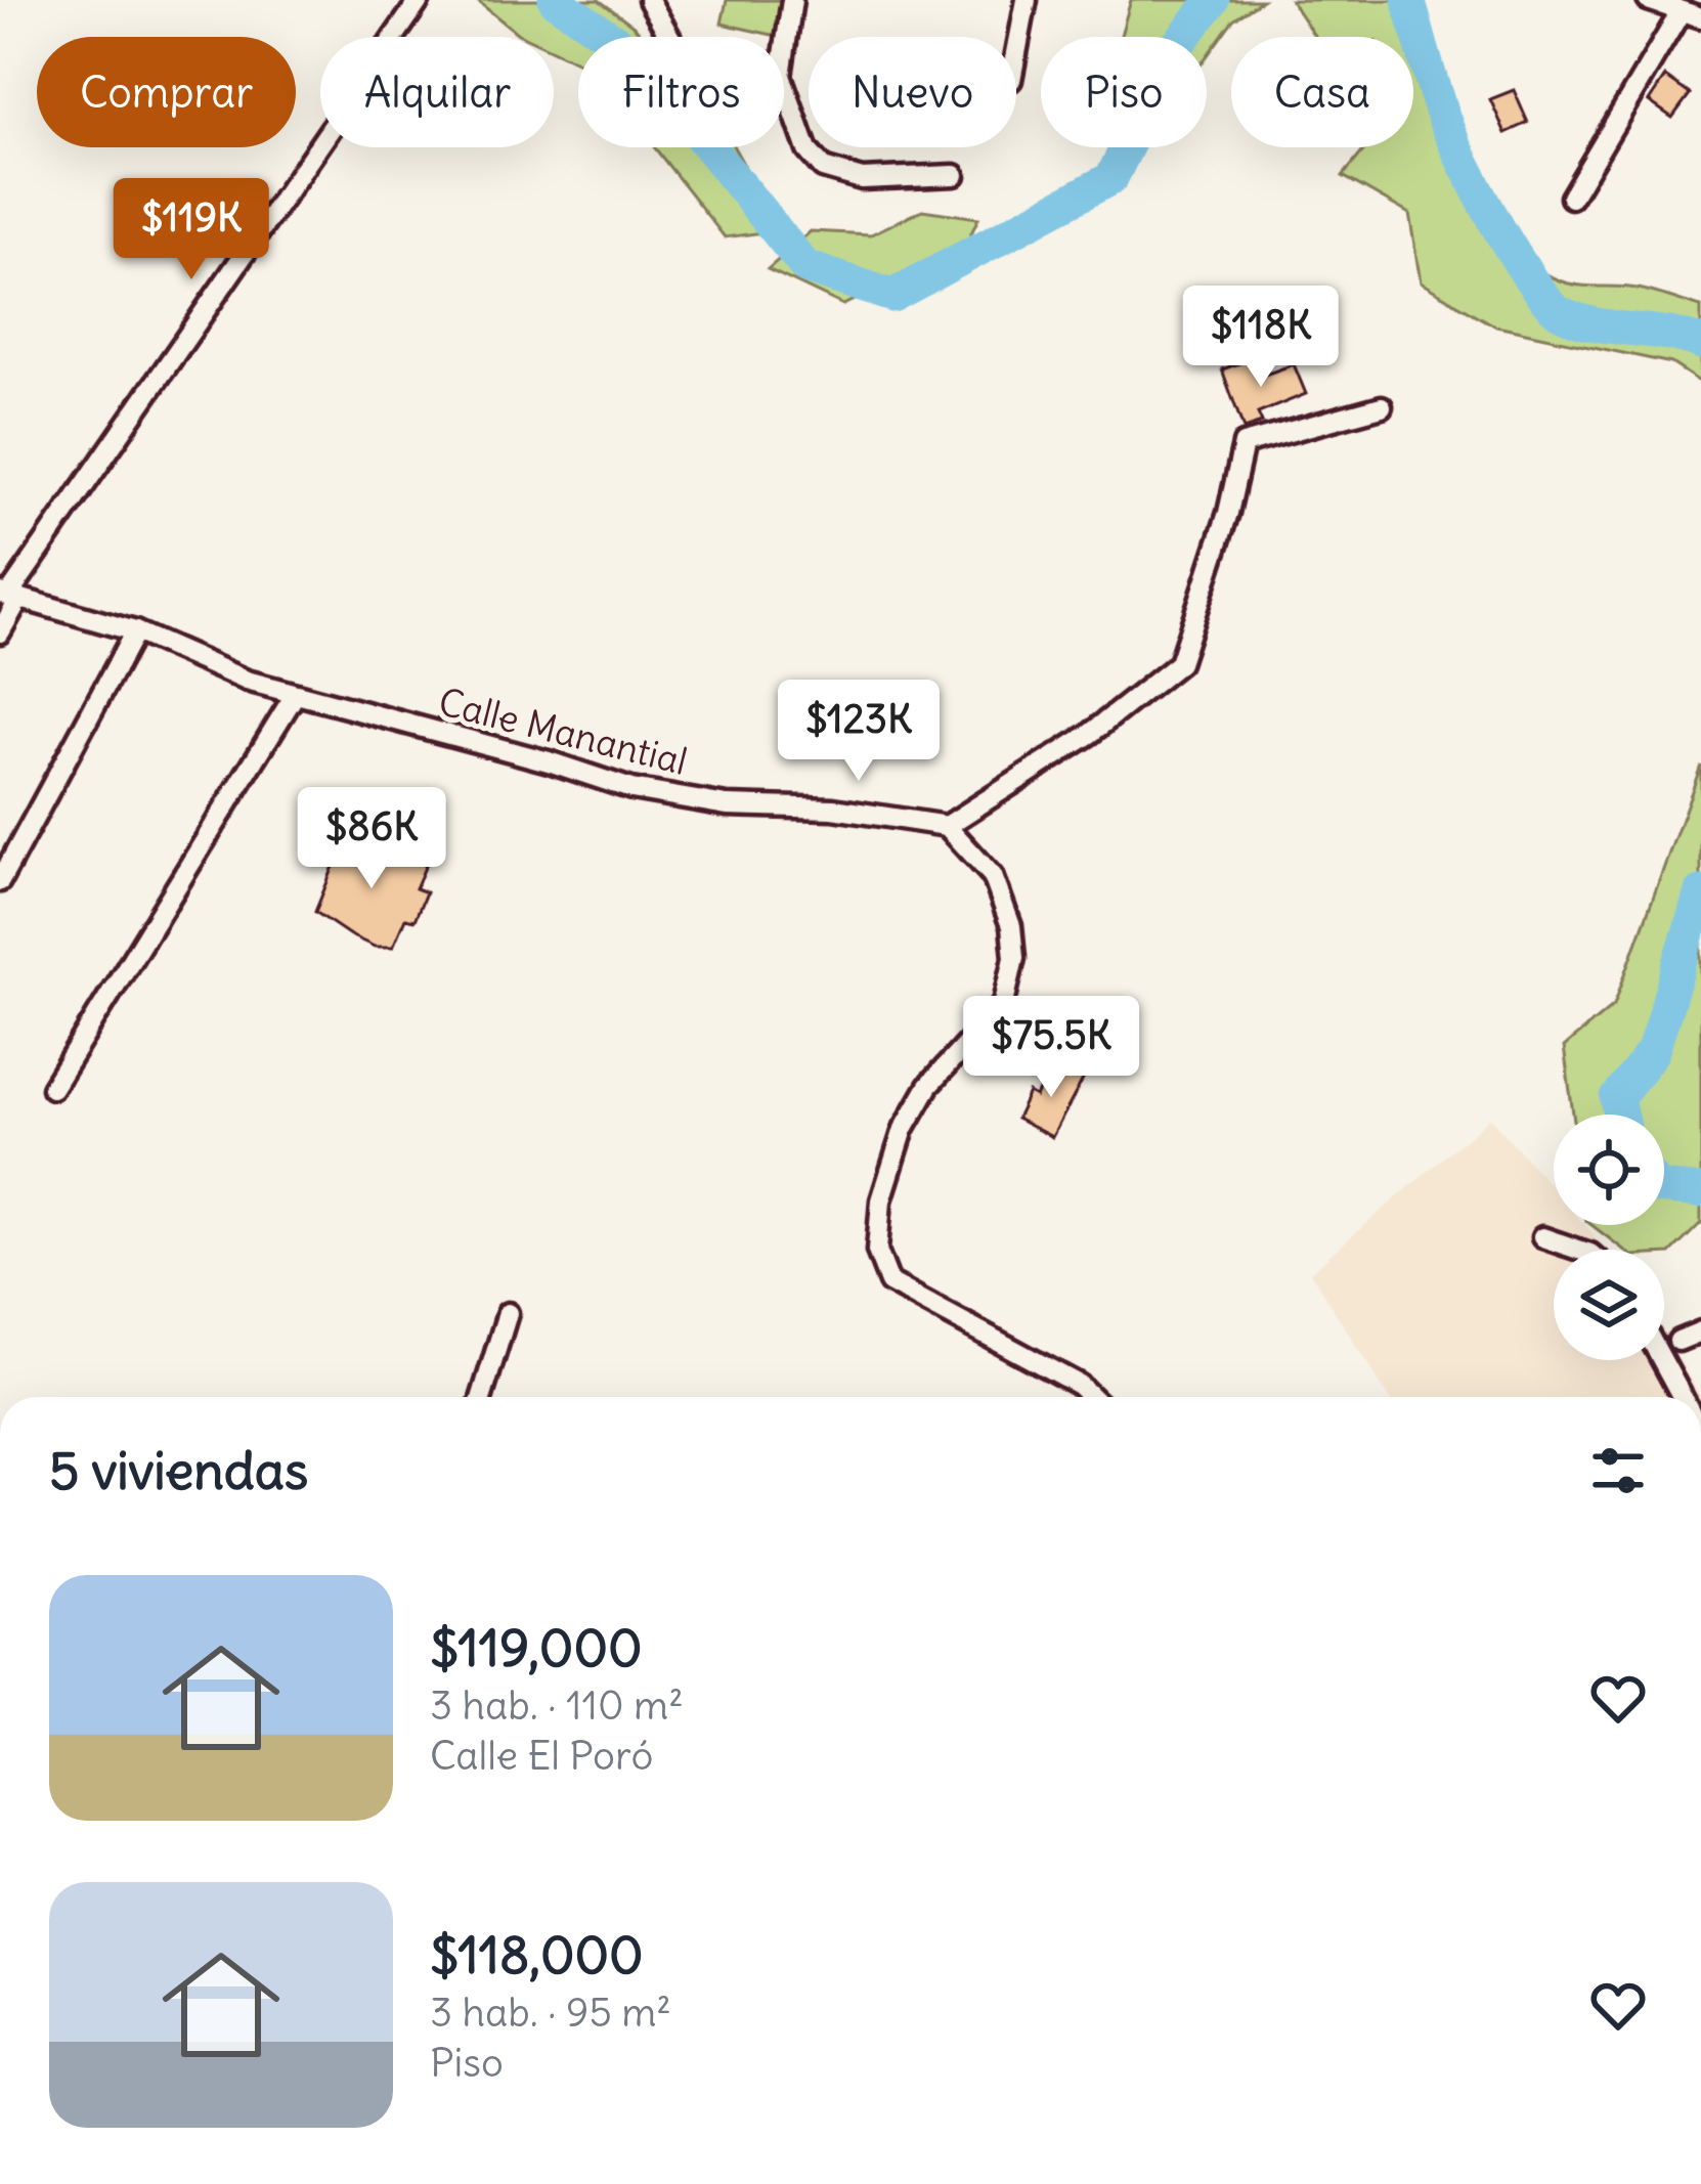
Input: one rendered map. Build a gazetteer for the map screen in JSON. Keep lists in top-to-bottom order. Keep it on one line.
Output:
{"streets":{"street":["Calle Manantial"]},"page":{"chip":["Comprar","Alquilar","Filtros","Nuevo","Piso","Casa"],"price":["$119K","$118K","$123K","$86K","$75.5K"],"heading":"5 viviendas","list":[{"name":"$119,000","note":"3 hab. · 110 m² · Calle El Poró"},{"name":"$118,000","note":"3 hab. · 95 m² · Piso"}]}}
